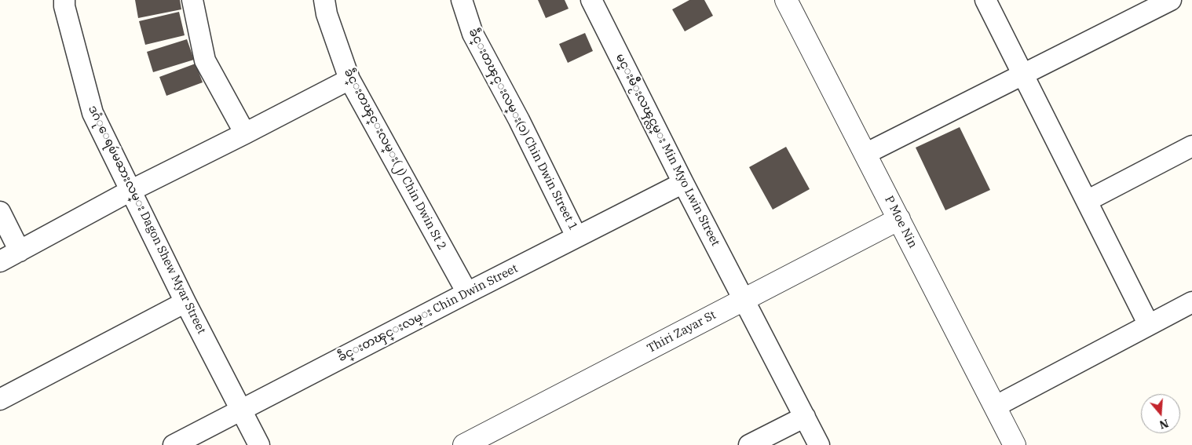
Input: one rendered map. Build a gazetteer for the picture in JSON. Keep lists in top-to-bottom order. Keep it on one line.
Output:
{"streets":{"street":["ခဵင္းတၾင္းလမ္း(၁) Chin Dwin Street 1","မင္းမဵိႂးလၾင္လမ္း Min Myo Lwin Street","ခဵင္းတၾင္းလမ္း(၂) Chin Dwin St 2","ဒဂံုေရၿဴမႀားလမ္း Dagon Shew Myar Street","P Moe Nin","ခဵင္းတၾင္းလမ္း Chin Dwin Street","Thiri Zayar St"]},"crossings":[["ခဵင္းတၾင္းလမ္း(၁) Chin Dwin Street 1","ခဵင္းတၾင္းလမ္း Chin Dwin Street"],["မင္းမဵိႂးလၾင္လမ္း Min Myo Lwin Street","ခဵင္းတၾင္းလမ္း Chin Dwin Street"],["မင္းမဵိႂးလၾင္လမ္း Min Myo Lwin Street","Thiri Zayar St"],["ခဵင္းတၾင္းလမ္း(၂) Chin Dwin St 2","ခဵင္းတၾင္းလမ္း Chin Dwin Street"],["ဒဂံုေရၿဴမႀားလမ္း Dagon Shew Myar Street","ခဵင္းတၾင္းလမ္း Chin Dwin Street"],["P Moe Nin","Thiri Zayar St"]],"north":"bottom"}
